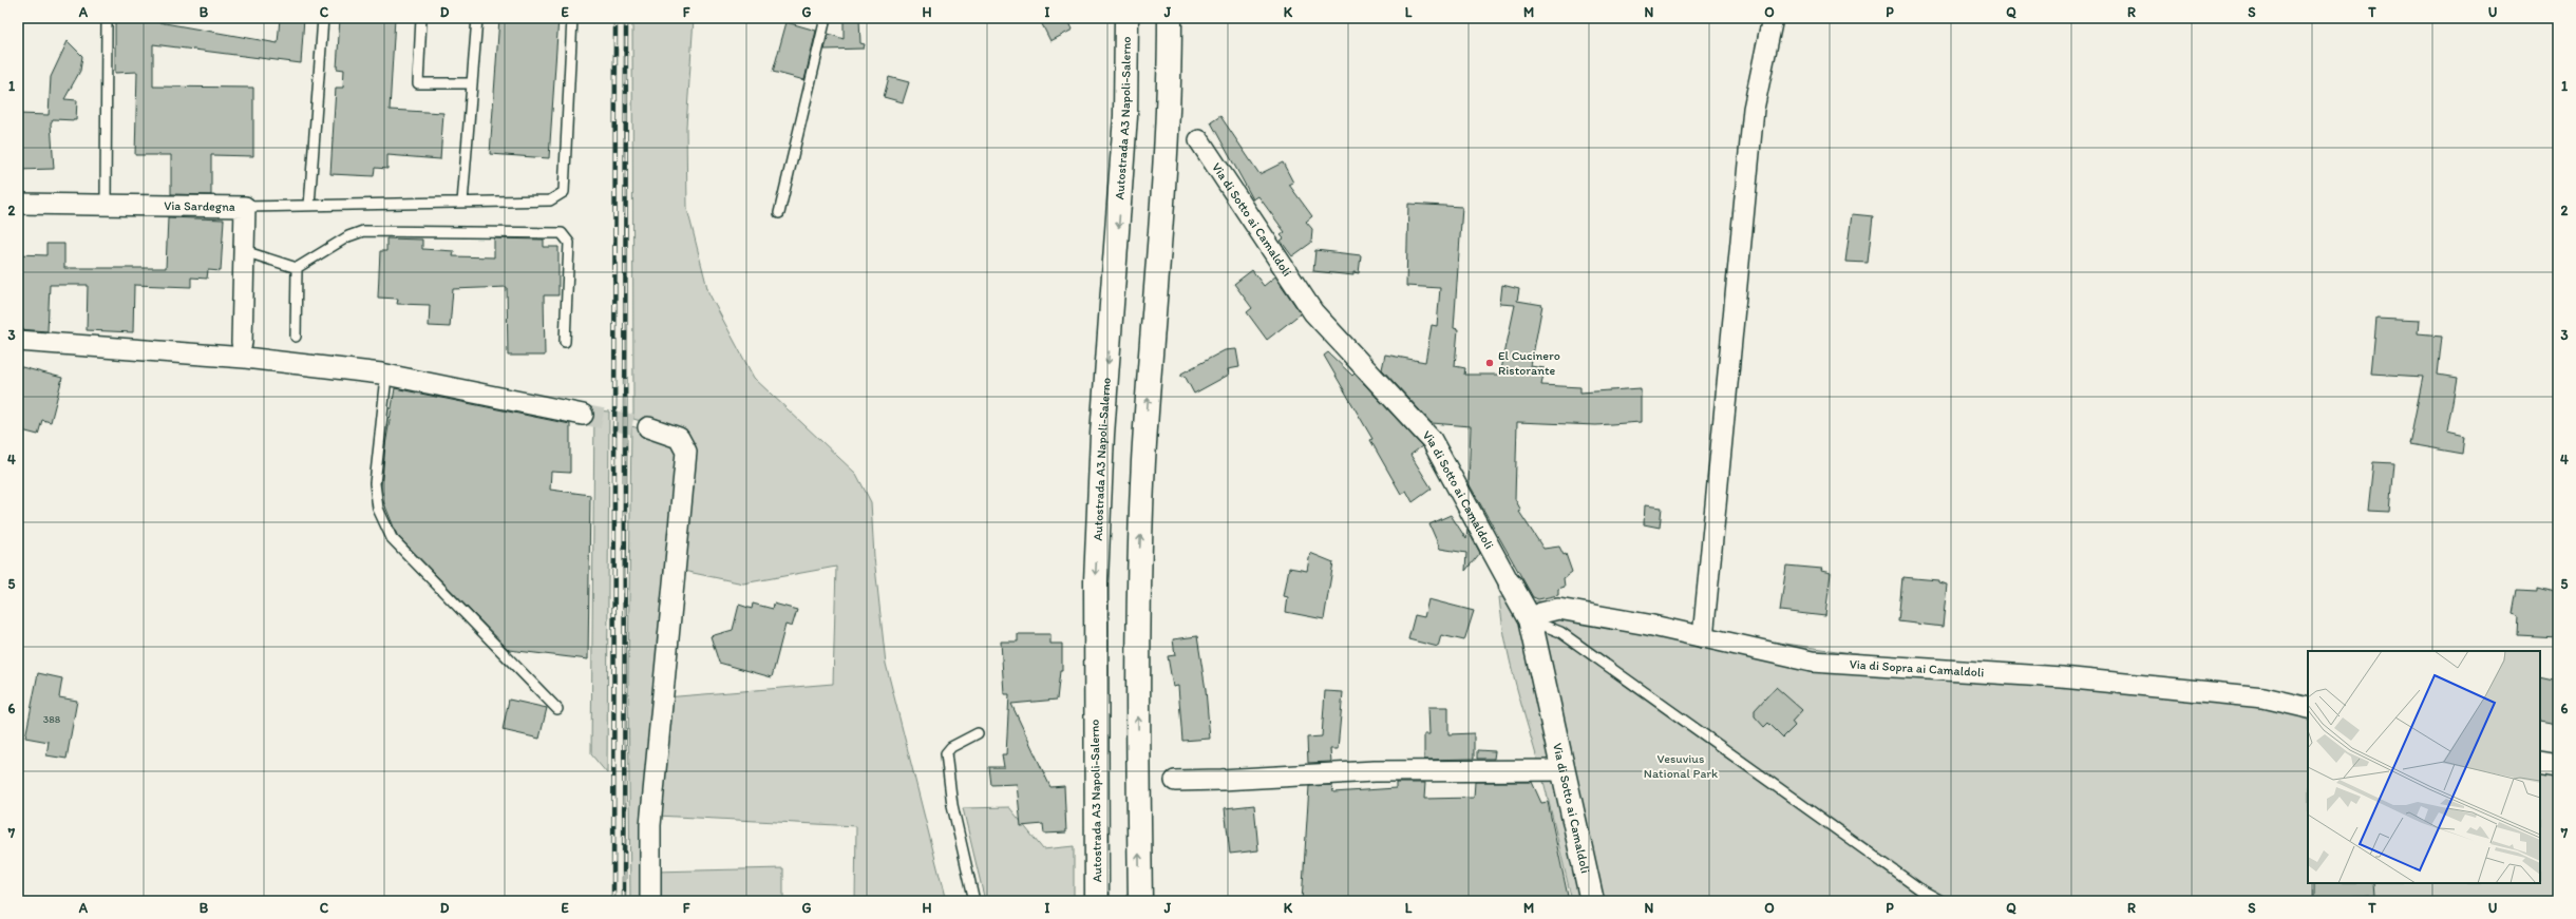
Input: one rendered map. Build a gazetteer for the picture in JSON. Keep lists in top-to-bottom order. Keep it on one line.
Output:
{"streets":{"main road":["Autostrada A3 Napoli-Salerno","Via di Sotto ai Camaldoli"],"street":["Via Sardegna","Via di Sopra ai Camaldoli"]},"crossings":[["Via di Sotto ai Camaldoli","Via di Sopra ai Camaldoli"]],"parks":["Vesuvius National Park"],"places":["El Cucinero Ristorante"],"house_numbers":["388"],"grid":{"columns":["A","B","C","D","E","F","G","H","I","J","K","L","M","N","O","P","Q","R","S","T","U"],"rows":["1","2","3","4","5","6","7"]}}
